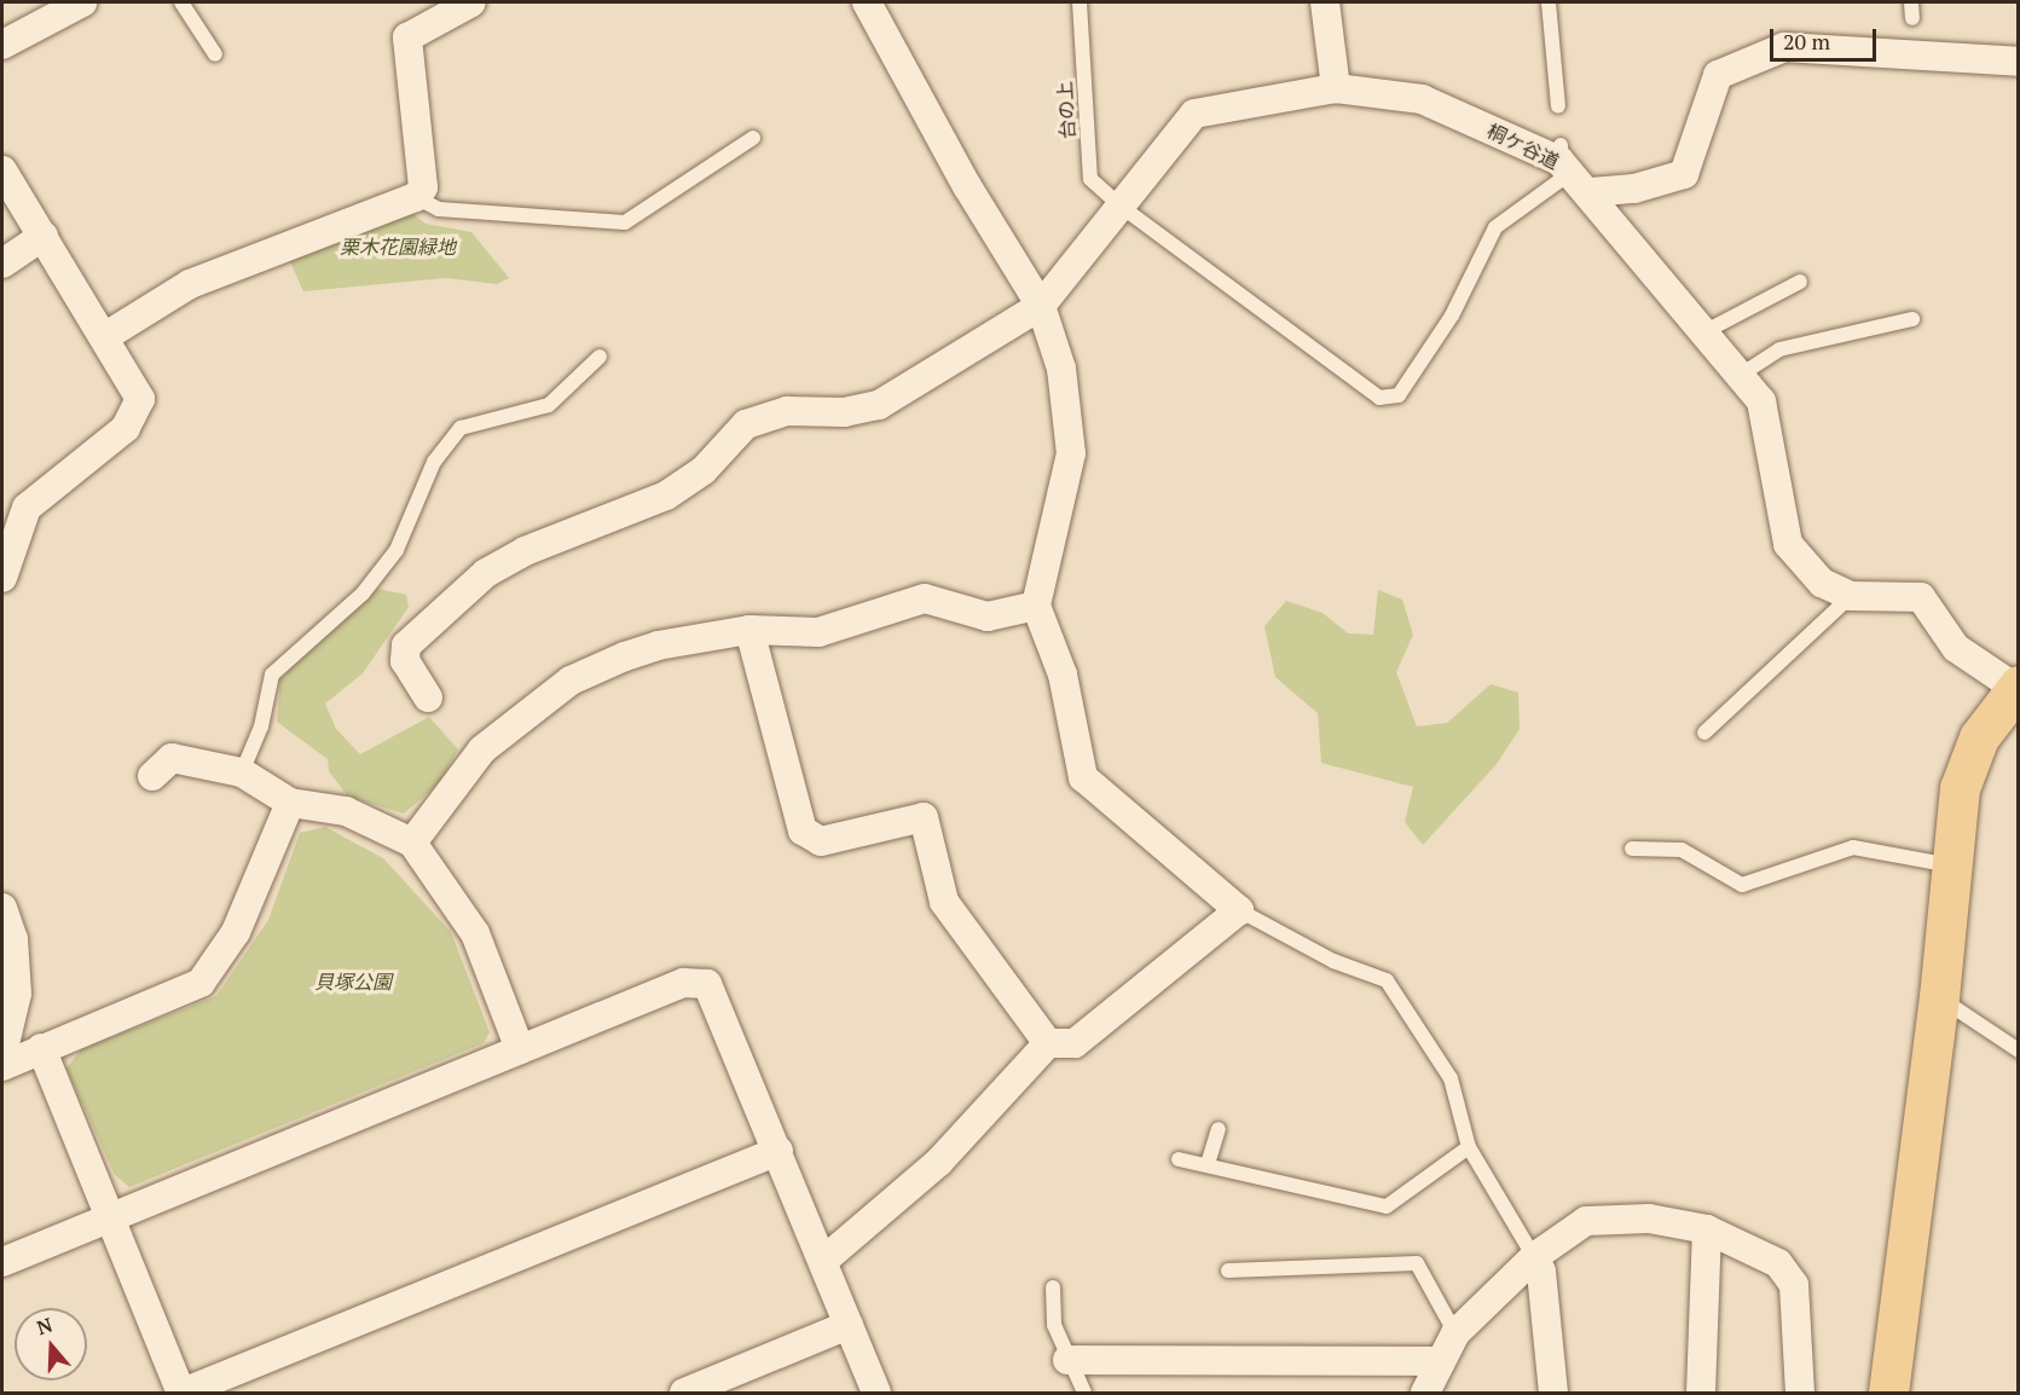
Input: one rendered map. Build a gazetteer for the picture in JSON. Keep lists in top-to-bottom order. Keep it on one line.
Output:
{"streets":{"street":["桐ケ谷道"],"lane":["台の上"]},"crossings":[["台の上","桐ケ谷道"]],"parks":["栗木花園緑地","貝塚公園"],"scale_bar":"20 m","north":"top"}
